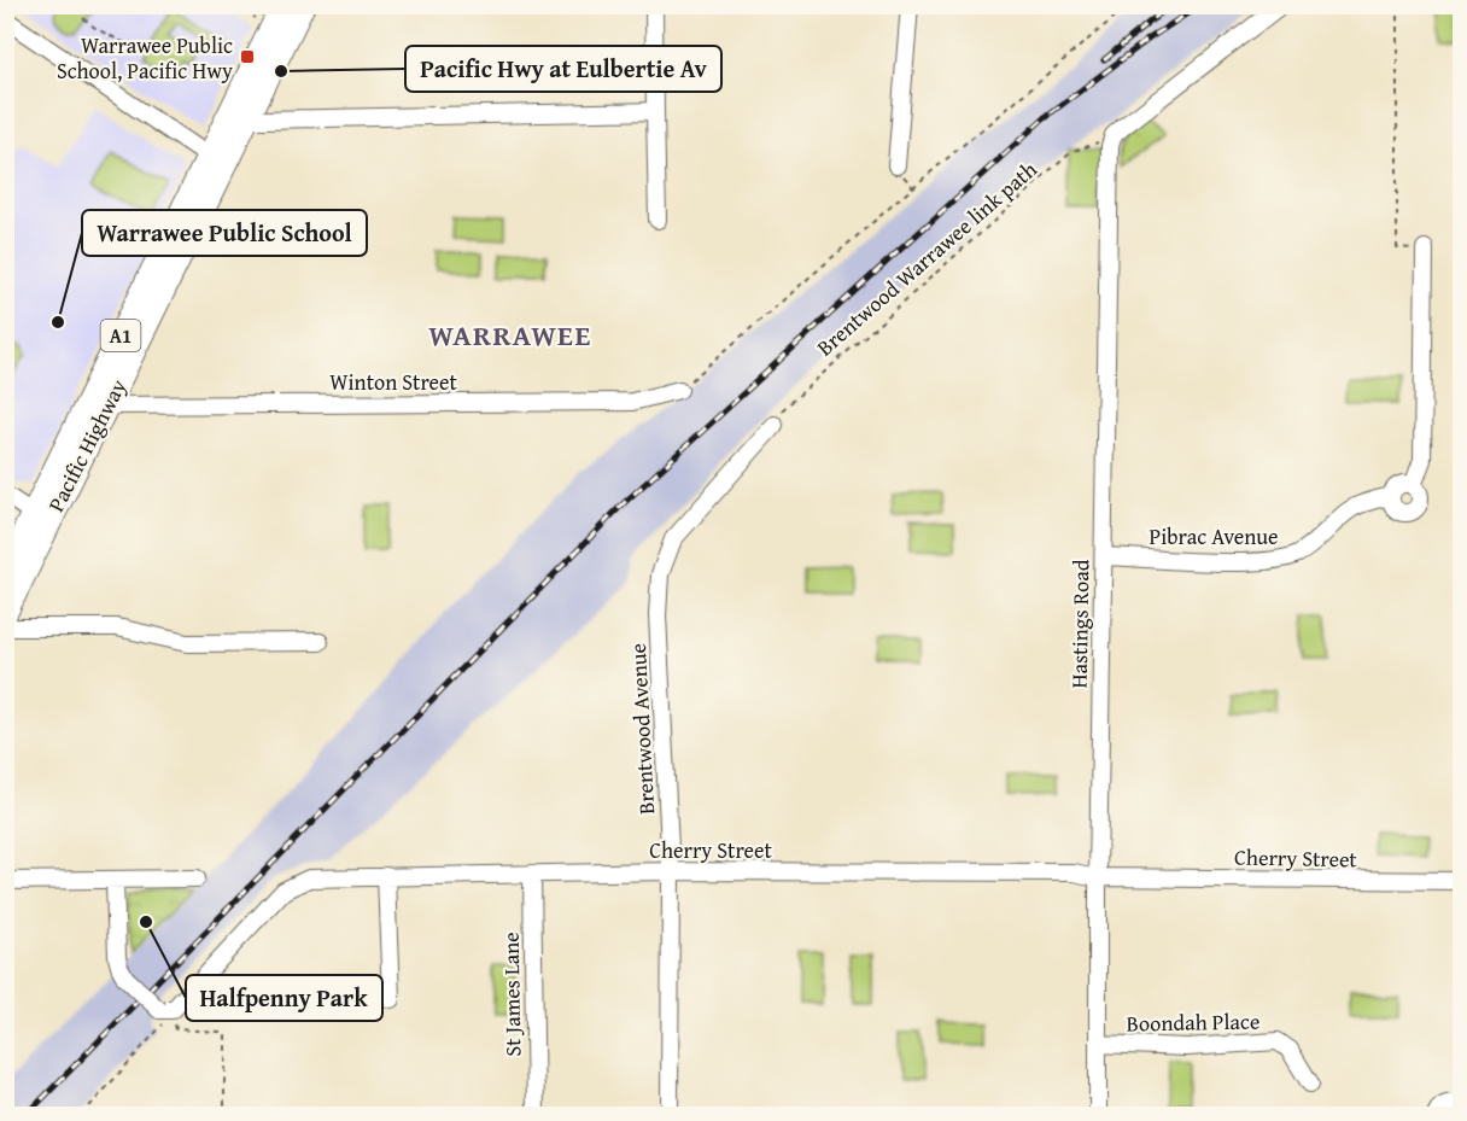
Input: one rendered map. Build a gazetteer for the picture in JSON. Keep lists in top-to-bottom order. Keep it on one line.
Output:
{"streets":{"highway":["A1","Pacific Highway"],"street":["Winton Street","Pibrac Avenue","Hastings Road","Brentwood Avenue","Cherry Street","St James Lane","Boondah Place"],"path":["Brentwood Warrawee link path"]},"crossings":[["Brentwood Warrawee link path","Hastings Road"],["Brentwood Warrawee link path","Brentwood Avenue"],["Winton Street","Pacific Highway"],["Pibrac Avenue","Hastings Road"],["Hastings Road","Cherry Street"],["Hastings Road","Boondah Place"],["Brentwood Avenue","Cherry Street"],["Cherry Street","St James Lane"]],"districts":["WARRAWEE"],"places":{"transit":["Warrawee Public School, Pacific Hwy"],"other":["Pacific Hwy at Eulbertie Av","Warrawee Public School","Halfpenny Park"]}}
